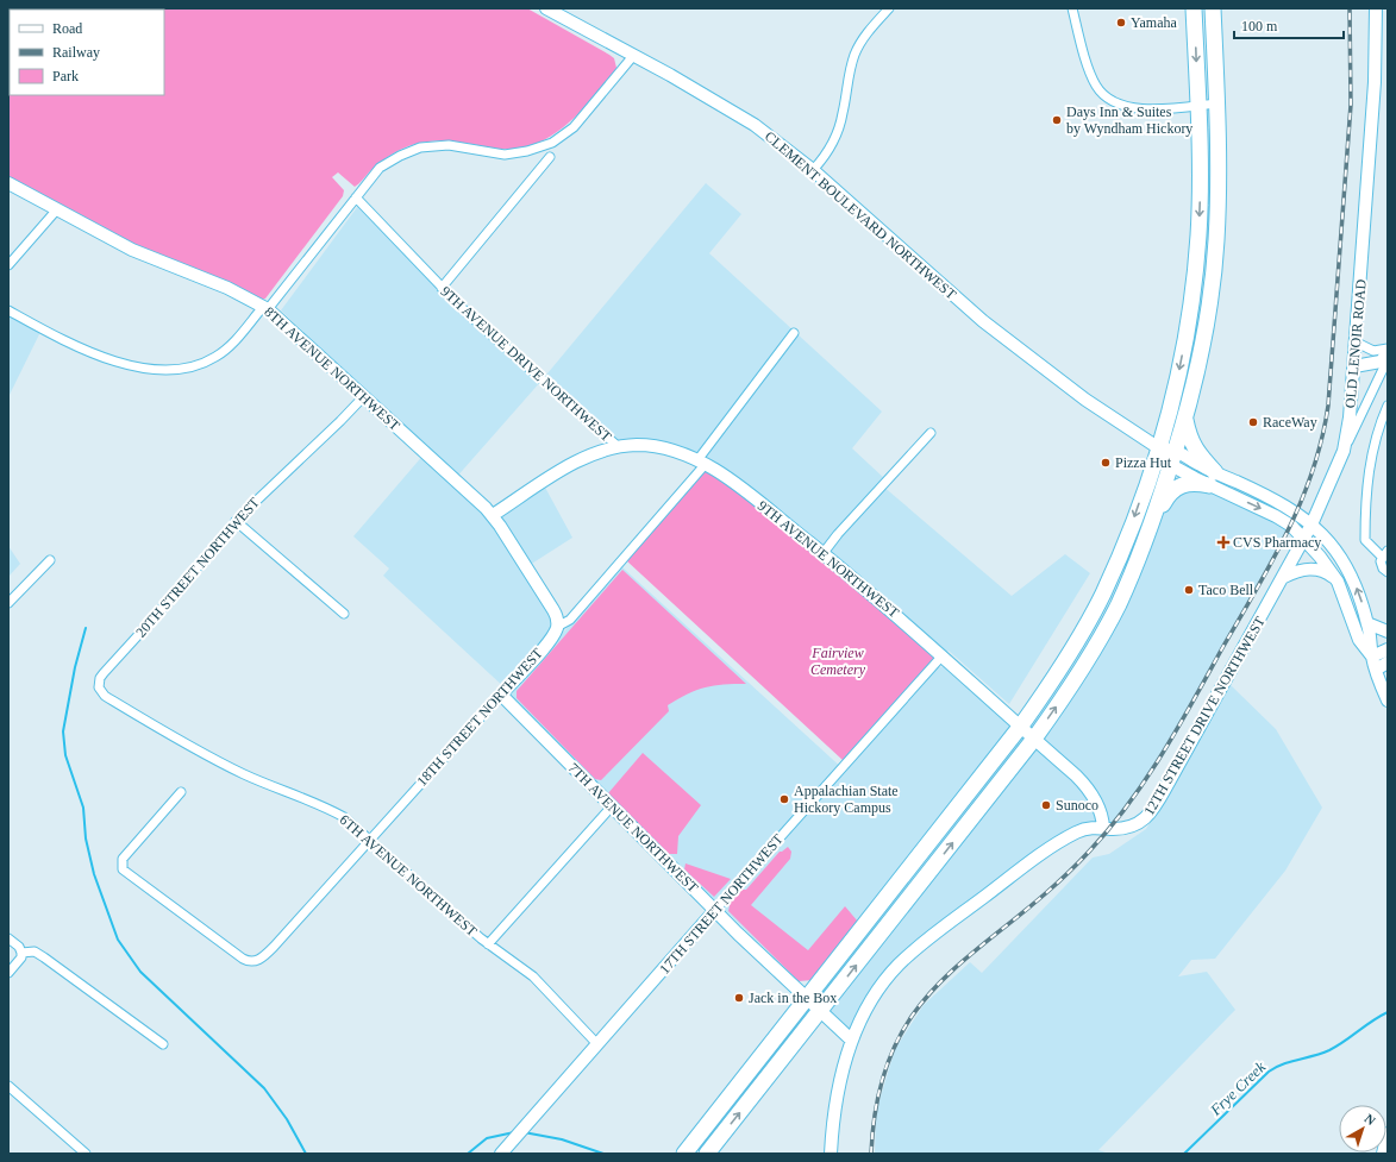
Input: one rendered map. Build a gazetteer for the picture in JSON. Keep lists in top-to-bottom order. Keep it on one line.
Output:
{"streets":{"street":["CLEMENT BOULEVARD NORTHWEST","OLD LENOIR ROAD","9TH AVENUE DRIVE NORTHWEST","8TH AVENUE NORTHWEST","9TH AVENUE NORTHWEST","20TH STREET NORTHWEST","12TH STREET DRIVE NORTHWEST","18TH STREET NORTHWEST","7TH AVENUE NORTHWEST","6TH AVENUE NORTHWEST","17TH STREET NORTHWEST"]},"crossings":[["CLEMENT BOULEVARD NORTHWEST","OLD LENOIR ROAD"],["CLEMENT BOULEVARD NORTHWEST","12TH STREET DRIVE NORTHWEST"],["OLD LENOIR ROAD","12TH STREET DRIVE NORTHWEST"],["9TH AVENUE DRIVE NORTHWEST","9TH AVENUE NORTHWEST"],["8TH AVENUE NORTHWEST","9TH AVENUE NORTHWEST"],["8TH AVENUE NORTHWEST","20TH STREET NORTHWEST"],["8TH AVENUE NORTHWEST","18TH STREET NORTHWEST"],["9TH AVENUE NORTHWEST","12TH STREET DRIVE NORTHWEST"],["9TH AVENUE NORTHWEST","18TH STREET NORTHWEST"],["9TH AVENUE NORTHWEST","17TH STREET NORTHWEST"],["20TH STREET NORTHWEST","6TH AVENUE NORTHWEST"],["12TH STREET DRIVE NORTHWEST","7TH AVENUE NORTHWEST"],["18TH STREET NORTHWEST","7TH AVENUE NORTHWEST"],["18TH STREET NORTHWEST","6TH AVENUE NORTHWEST"],["7TH AVENUE NORTHWEST","17TH STREET NORTHWEST"],["6TH AVENUE NORTHWEST","17TH STREET NORTHWEST"]],"water":["Frye Creek"],"parks":["Fairview Cemetery"],"places":{"other":["Yamaha","Days Inn & Suites by Wyndham Hickory","RaceWay","Pizza Hut","Taco Bell","Appalachian State Hickory Campus","Sunoco","Jack in the Box"],"health":["CVS Pharmacy"]},"legend":["Road","Railway","Park"],"scale_bar":"100 m","north":"top right"}
